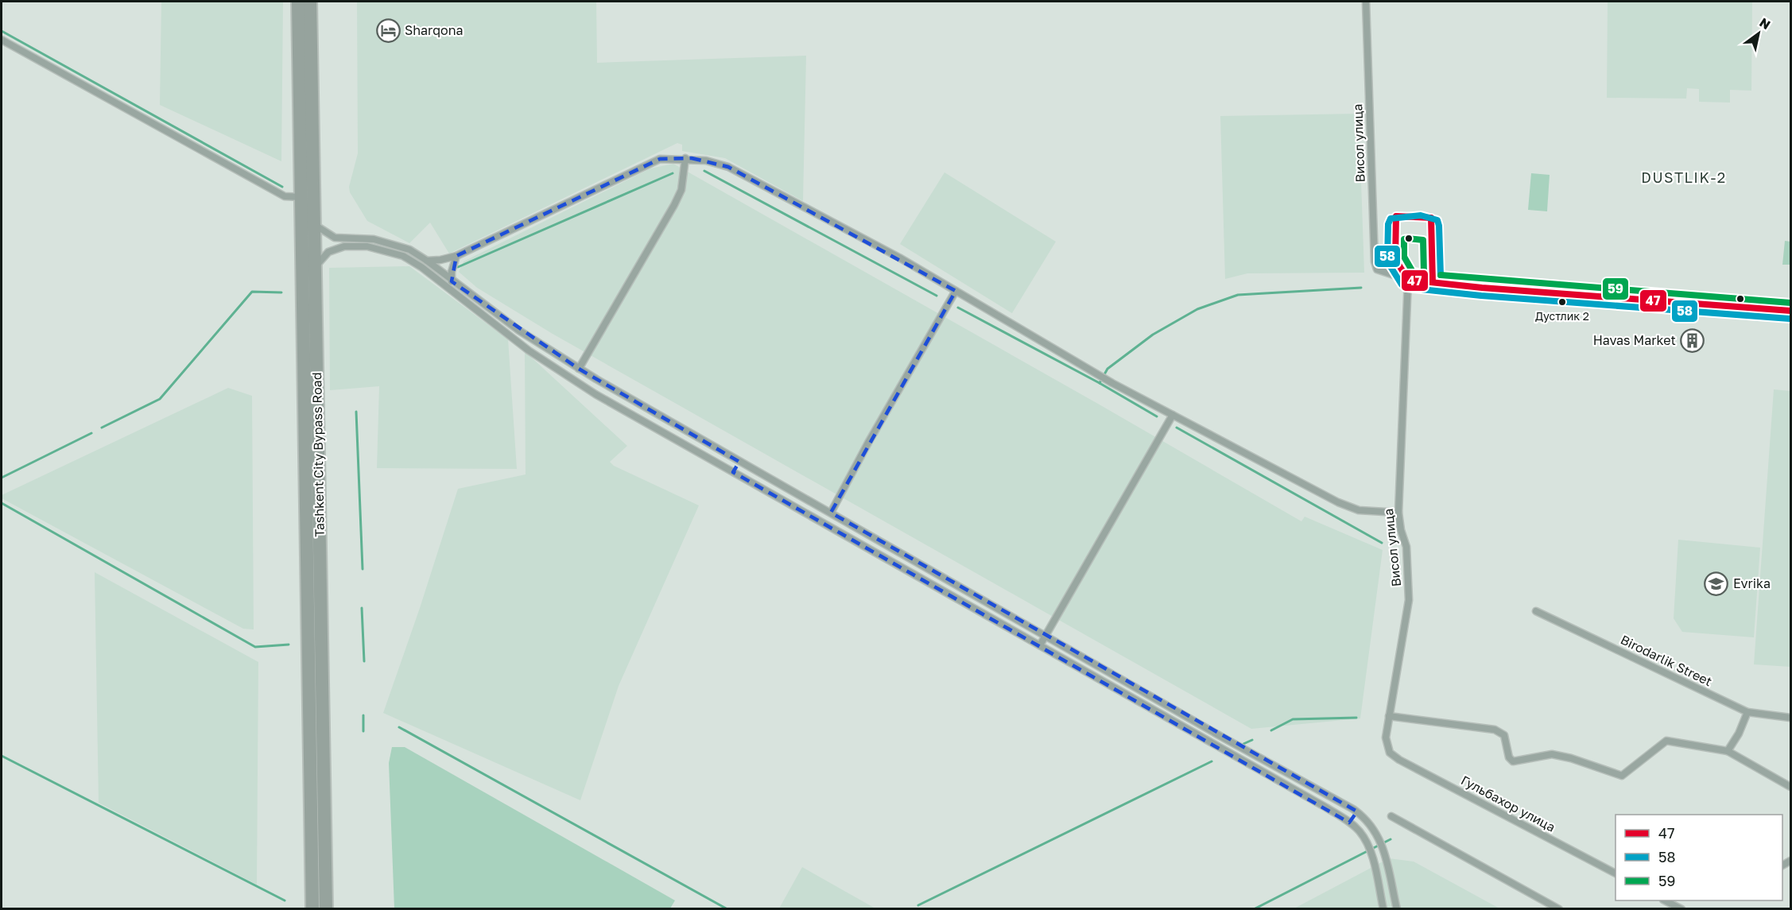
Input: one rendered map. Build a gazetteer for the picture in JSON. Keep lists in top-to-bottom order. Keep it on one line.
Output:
{"streets":{"highway":["Tashkent City Bypass Road"],"street":["Висол улица","Birodarlik Street","Гульбахор улица"]},"crossings":[["Висол улица","Гульбахор улица"]],"districts":["DUSTLIK-2"],"places":{"hotel":["Sharqona"],"other":["Дустлик 2"],"building":["Havas Market"],"school or university":["Evrika"]},"lines":["transit line 58","transit line 47","transit line 59"],"legend":["47","58","59"],"north":"top right"}
